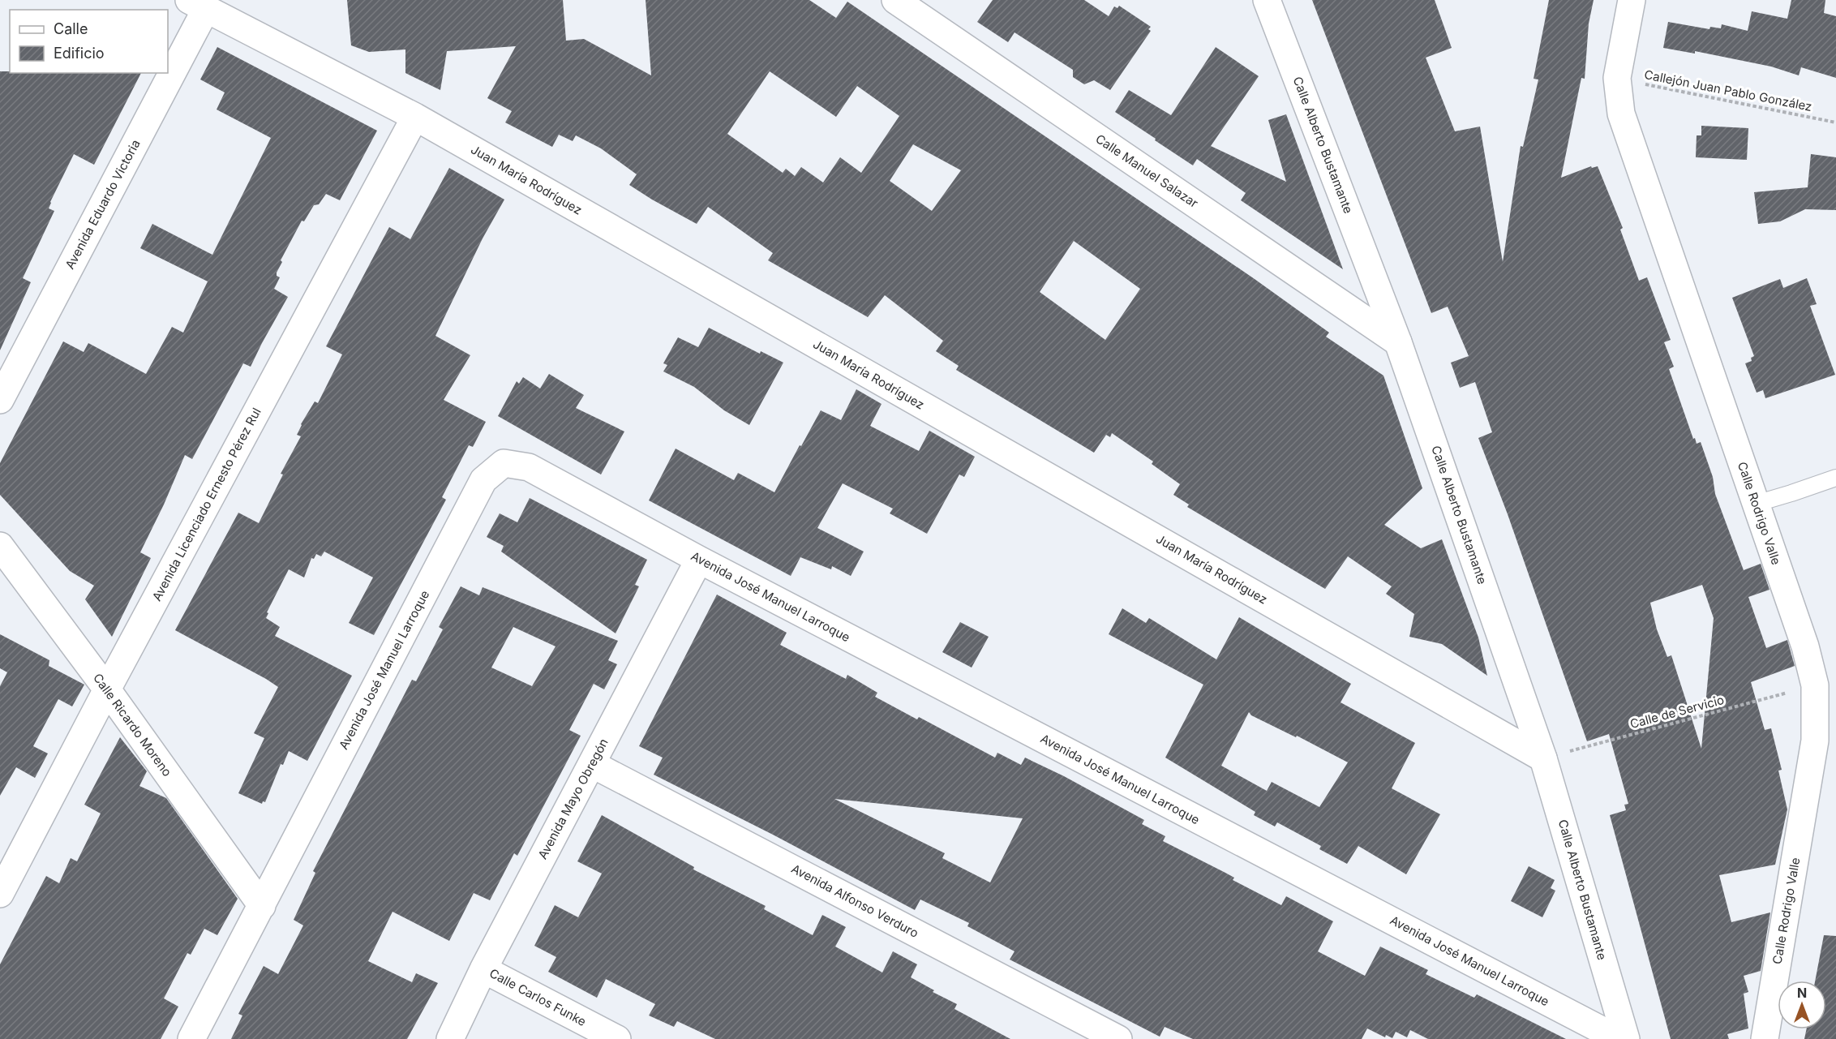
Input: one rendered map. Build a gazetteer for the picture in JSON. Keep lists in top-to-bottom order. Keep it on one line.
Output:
{"streets":{"street":["Calle Alberto Bustamante","Calle Manuel Salazar","Juan María Rodríguez","Avenida Eduardo Victoria","Avenida Licenciado Ernesto Pérez Rul","Calle Rodrigo Valle","Avenida José Manuel Larroque","Calle Ricardo Moreno","Avenida Mayo Obregón","Avenida Alfonso Verduro","Calle Carlos Funke"],"path":["Callejón Juan Pablo González","Calle de Servicio"]},"crossings":[["Callejón Juan Pablo González","Calle Rodrigo Valle"],["Calle Alberto Bustamante","Calle Manuel Salazar"],["Calle Alberto Bustamante","Juan María Rodríguez"],["Calle Alberto Bustamante","Calle de Servicio"],["Juan María Rodríguez","Avenida Eduardo Victoria"],["Juan María Rodríguez","Avenida Licenciado Ernesto Pérez Rul"],["Juan María Rodríguez","Calle de Servicio"],["Avenida Licenciado Ernesto Pérez Rul","Calle Ricardo Moreno"],["Calle Rodrigo Valle","Calle de Servicio"],["Avenida José Manuel Larroque","Calle Ricardo Moreno"],["Avenida José Manuel Larroque","Avenida Mayo Obregón"],["Avenida Mayo Obregón","Avenida Alfonso Verduro"],["Avenida Mayo Obregón","Calle Carlos Funke"]],"legend":["Calle","Edificio"],"north":"top"}
